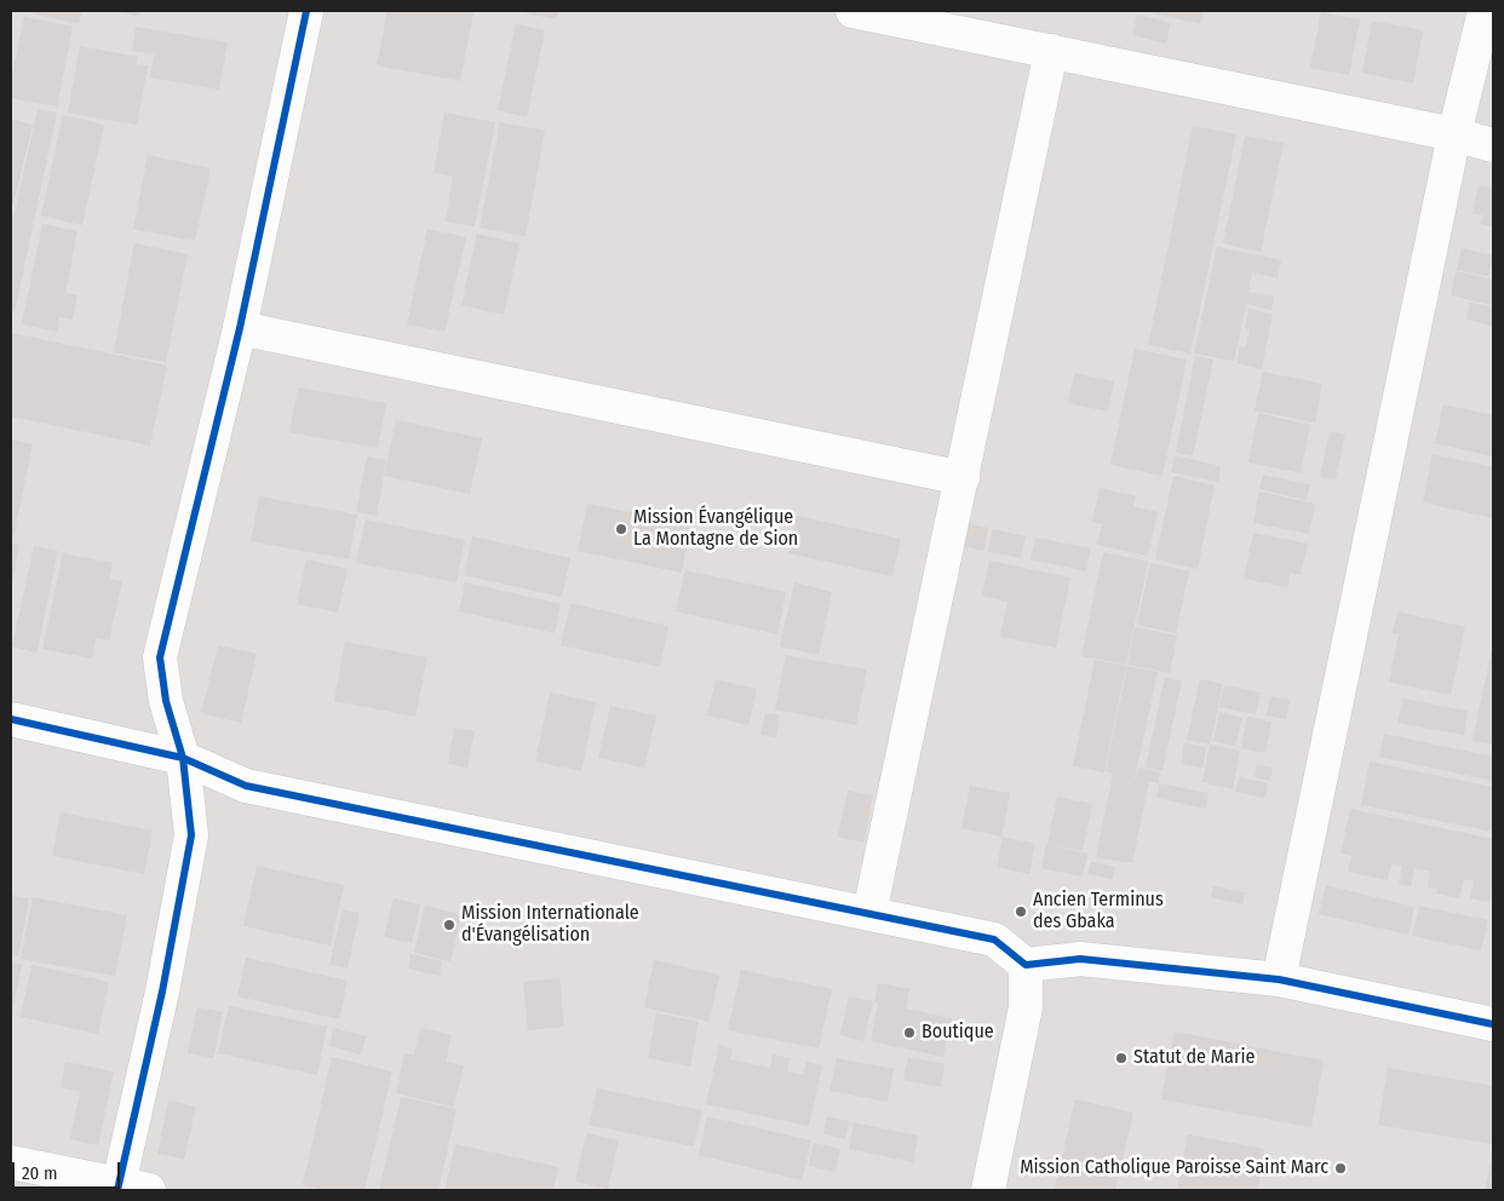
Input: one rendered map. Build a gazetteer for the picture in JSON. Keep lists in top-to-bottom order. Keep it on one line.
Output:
{"places":["Mission Évangélique La Montagne de Sion","Ancien Terminus des Gbaka","Mission Internationale d'Évangélisation","Boutique","Statut de Marie","Mission Catholique Paroisse Saint Marc"],"scale_bar":"20 m"}
